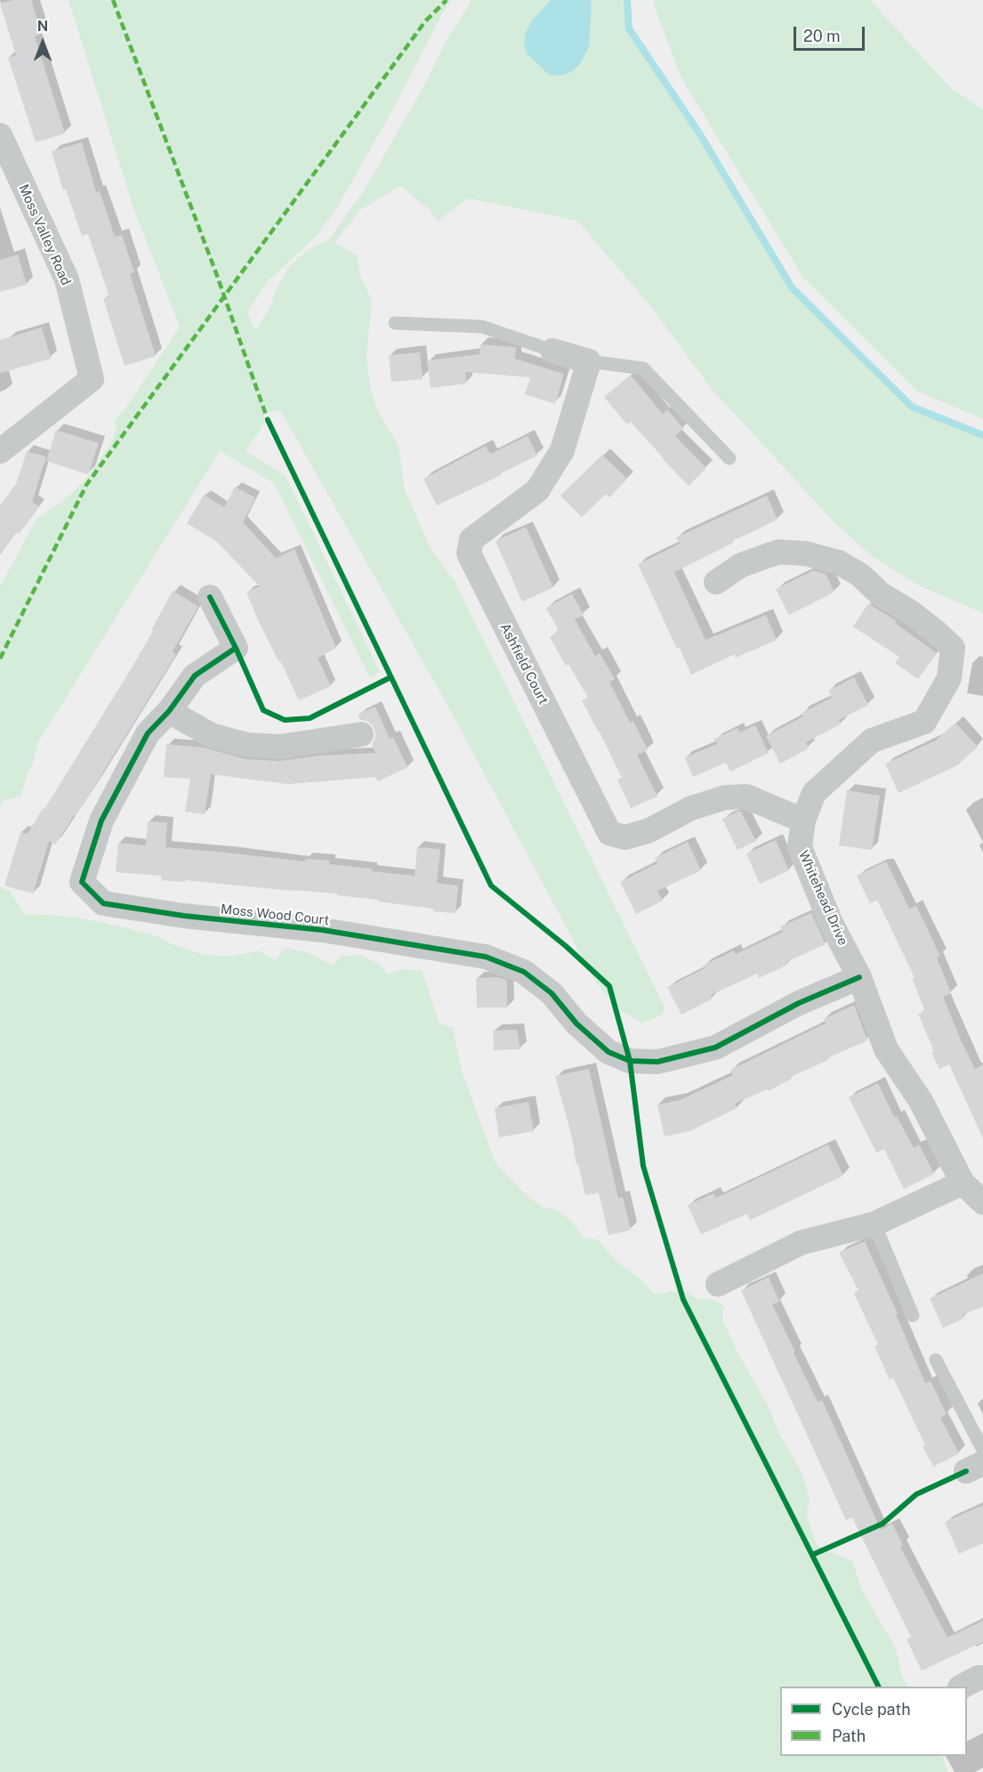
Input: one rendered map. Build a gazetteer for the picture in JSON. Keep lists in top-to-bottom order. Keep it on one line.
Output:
{"streets":{"street":["Moss Valley Road","Ashfield Court","Whitehead Drive","Moss Wood Court"]},"crossings":[["Ashfield Court","Whitehead Drive"],["Whitehead Drive","Moss Wood Court"]],"legend":["Cycle path","Path"],"scale_bar":"20 m","north":"top"}
